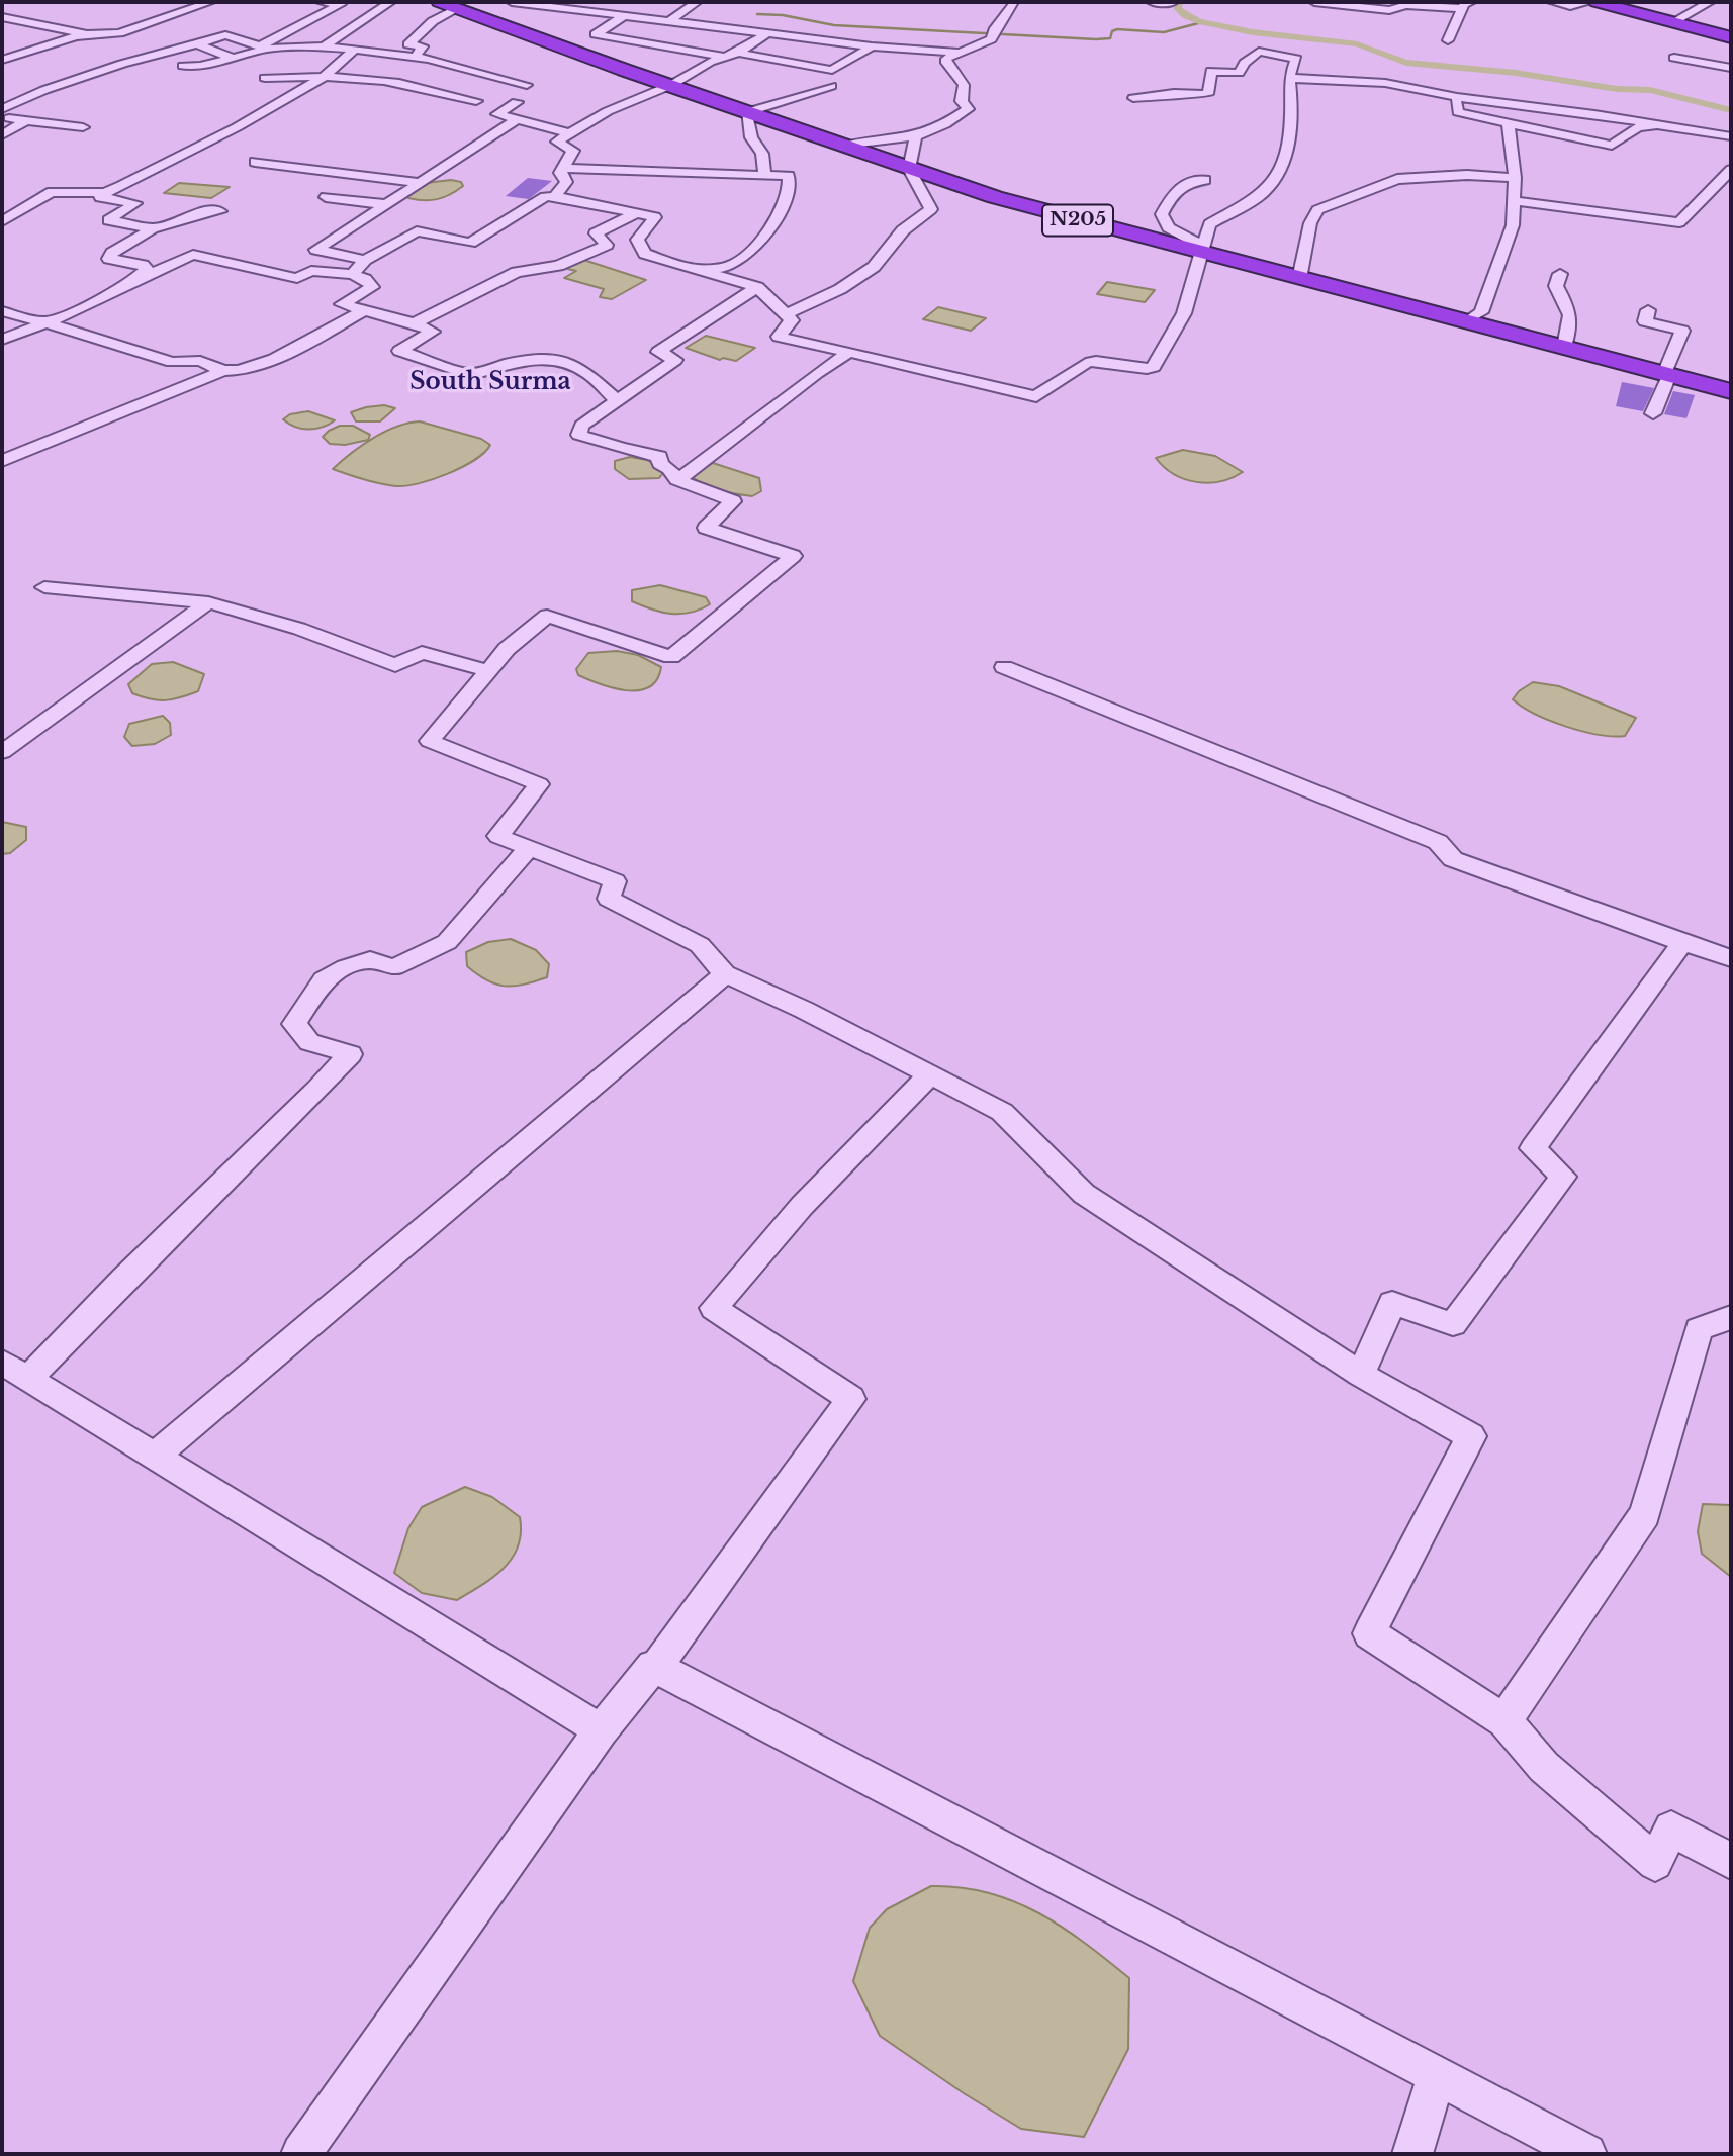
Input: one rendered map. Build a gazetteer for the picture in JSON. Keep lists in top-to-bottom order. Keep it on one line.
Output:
{"streets":{"highway":["N205"]},"districts":["South Surma"]}
